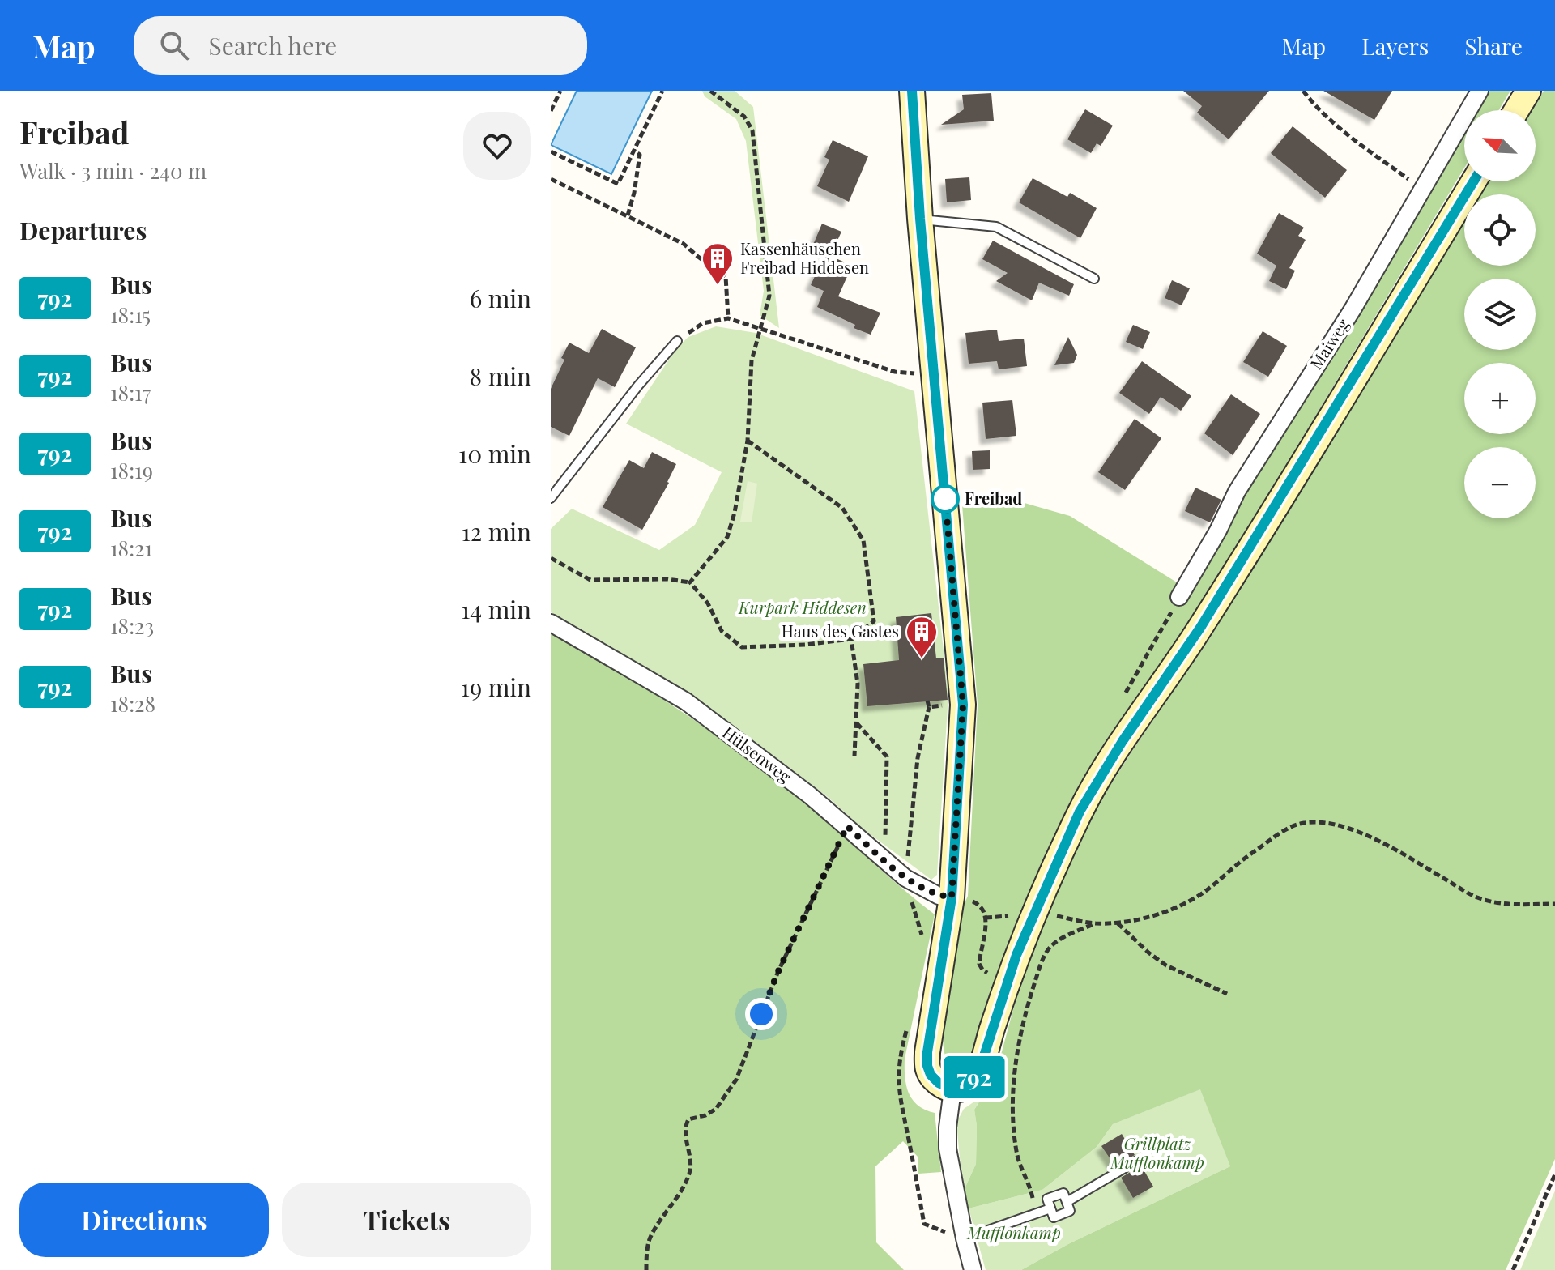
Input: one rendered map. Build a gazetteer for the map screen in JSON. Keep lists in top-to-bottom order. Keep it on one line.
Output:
{"streets":{"street":["Maiweg","Hülsenweg"]},"parks":["Kurpark Hiddesen","Grillplatz Mufflonkamp","Mufflonkamp"],"places":{"building":["Kassenhäuschen Freibad Hiddesen","Haus des Gastes"],"other":["Freibad"]},"lines":["bus line 792"],"north":"top left","page":{"header":"Map","search":"Search here","nav":["Map","Layers","Share"],"heading":[["Freibad","Walk · 3 min · 240 m"],"Departures"],"on_map":"792","map_buttons":["+","−"],"list":[{"mark":"792","name":"Bus","note":"18:15","value":"6 min"},{"mark":"792","name":"Bus","note":"18:17","value":"8 min"},{"mark":"792","name":"Bus","note":"18:19","value":"10 min"},{"mark":"792","name":"Bus","note":"18:21","value":"12 min"},{"mark":"792","name":"Bus","note":"18:23","value":"14 min"},{"mark":"792","name":"Bus","note":"18:28","value":"19 min"}],"buttons":["Directions","Tickets"]}}
